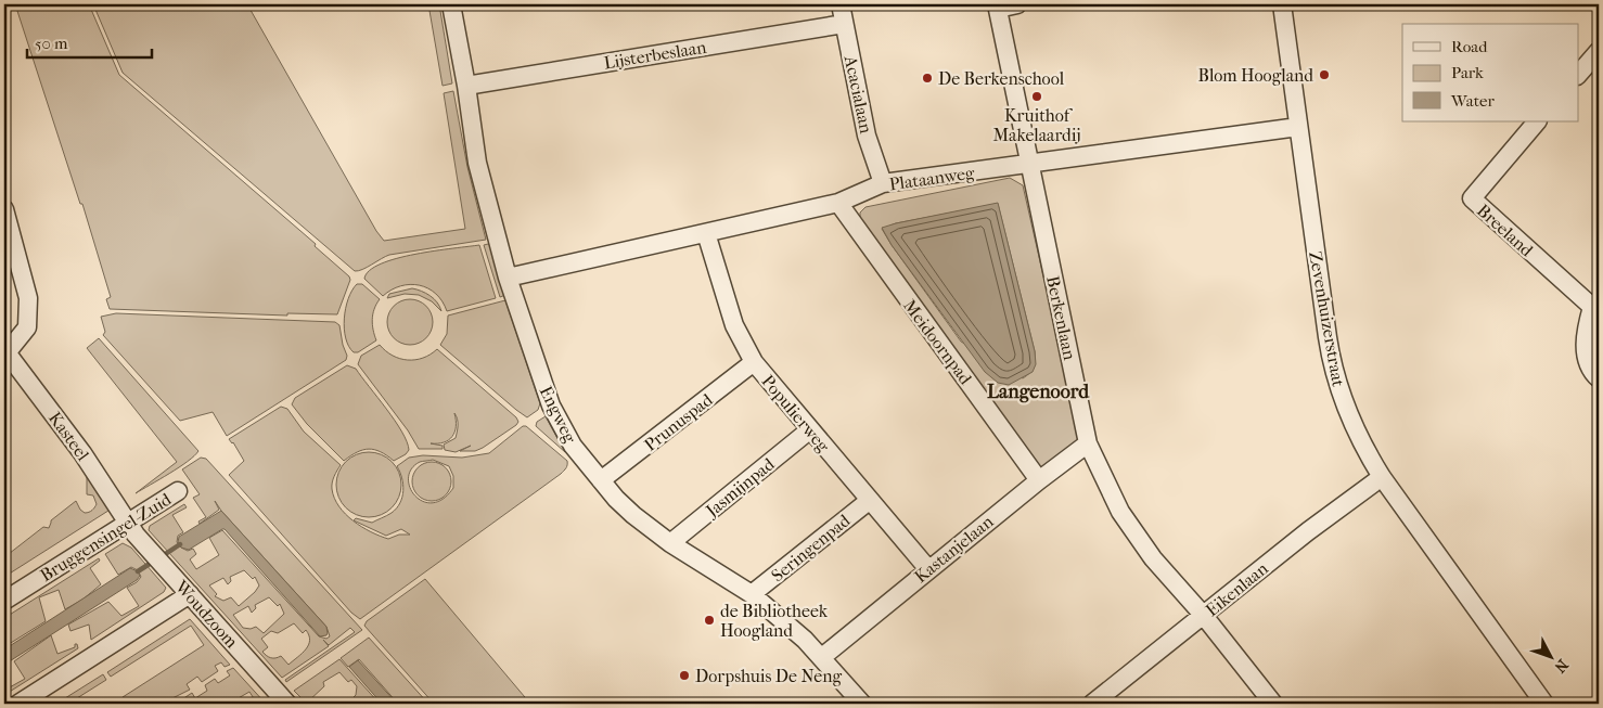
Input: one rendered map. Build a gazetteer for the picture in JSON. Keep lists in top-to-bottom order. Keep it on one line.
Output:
{"streets":{"street":["Lijsterbeslaan","Acacialaan","Plataanweg","Breeland","Berkenlaan","Zevenhuizerstraat","Meidoornpad","Populierweg","Engweg","Prunuspad","Kasteel","Jasmijnpad","Bruggensingel-Zuid","Seringenpad","Kastanjelaan","Eikenlaan","Woudzoom"]},"crossings":[["Lijsterbeslaan","Acacialaan"],["Lijsterbeslaan","Engweg"],["Acacialaan","Plataanweg"],["Plataanweg","Berkenlaan"],["Plataanweg","Zevenhuizerstraat"],["Plataanweg","Meidoornpad"],["Plataanweg","Populierweg"],["Plataanweg","Engweg"],["Berkenlaan","Kastanjelaan"],["Berkenlaan","Eikenlaan"],["Zevenhuizerstraat","Eikenlaan"],["Meidoornpad","Kastanjelaan"],["Populierweg","Prunuspad"],["Populierweg","Jasmijnpad"],["Populierweg","Seringenpad"],["Populierweg","Kastanjelaan"],["Engweg","Prunuspad"],["Engweg","Jasmijnpad"],["Engweg","Seringenpad"],["Engweg","Kastanjelaan"],["Kasteel","Bruggensingel-Zuid"],["Kasteel","Woudzoom"],["Bruggensingel-Zuid","Woudzoom"]],"districts":["Langenoord"],"places":["Blom Hoogland","De Berkenschool","Kruithof Makelaardij","de Bibliotheek Hoogland","Dorpshuis De Neng"],"legend":["Road","Park","Water"],"scale_bar":"50 m","north":"bottom right"}
